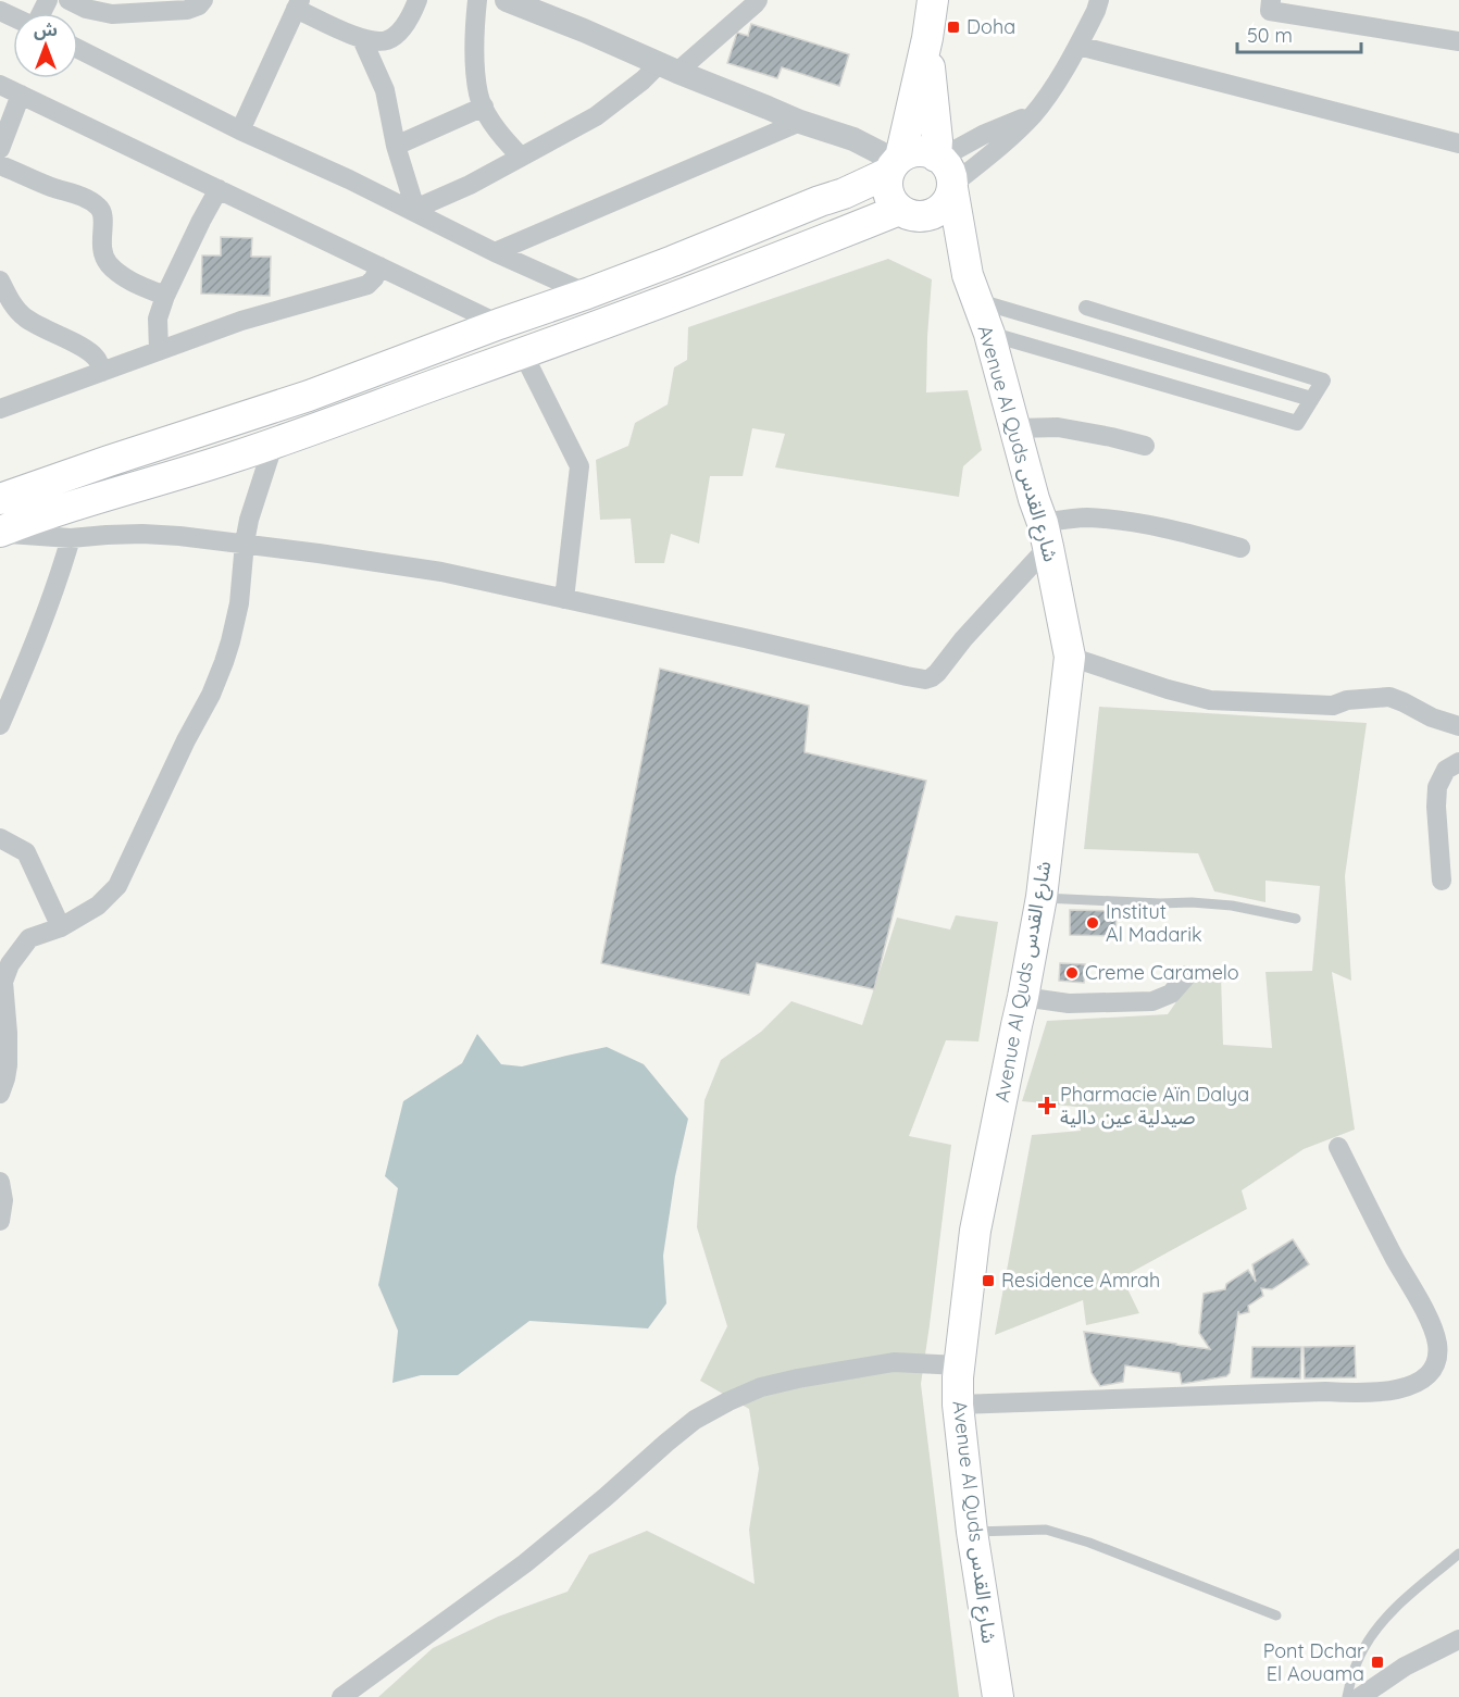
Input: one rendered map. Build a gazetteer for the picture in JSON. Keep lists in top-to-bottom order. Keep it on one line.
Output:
{"streets":{"main road":["Avenue Al Quds شارع القدس"]},"places":{"transit":["Doha","Residence Amrah","Pont Dchar El Aouama"],"other":["Institut Al Madarik","Creme Caramelo"],"health":["Pharmacie Aïn Dalya صيدلية عين دالية"]},"scale_bar":"50 m","north":"top"}
